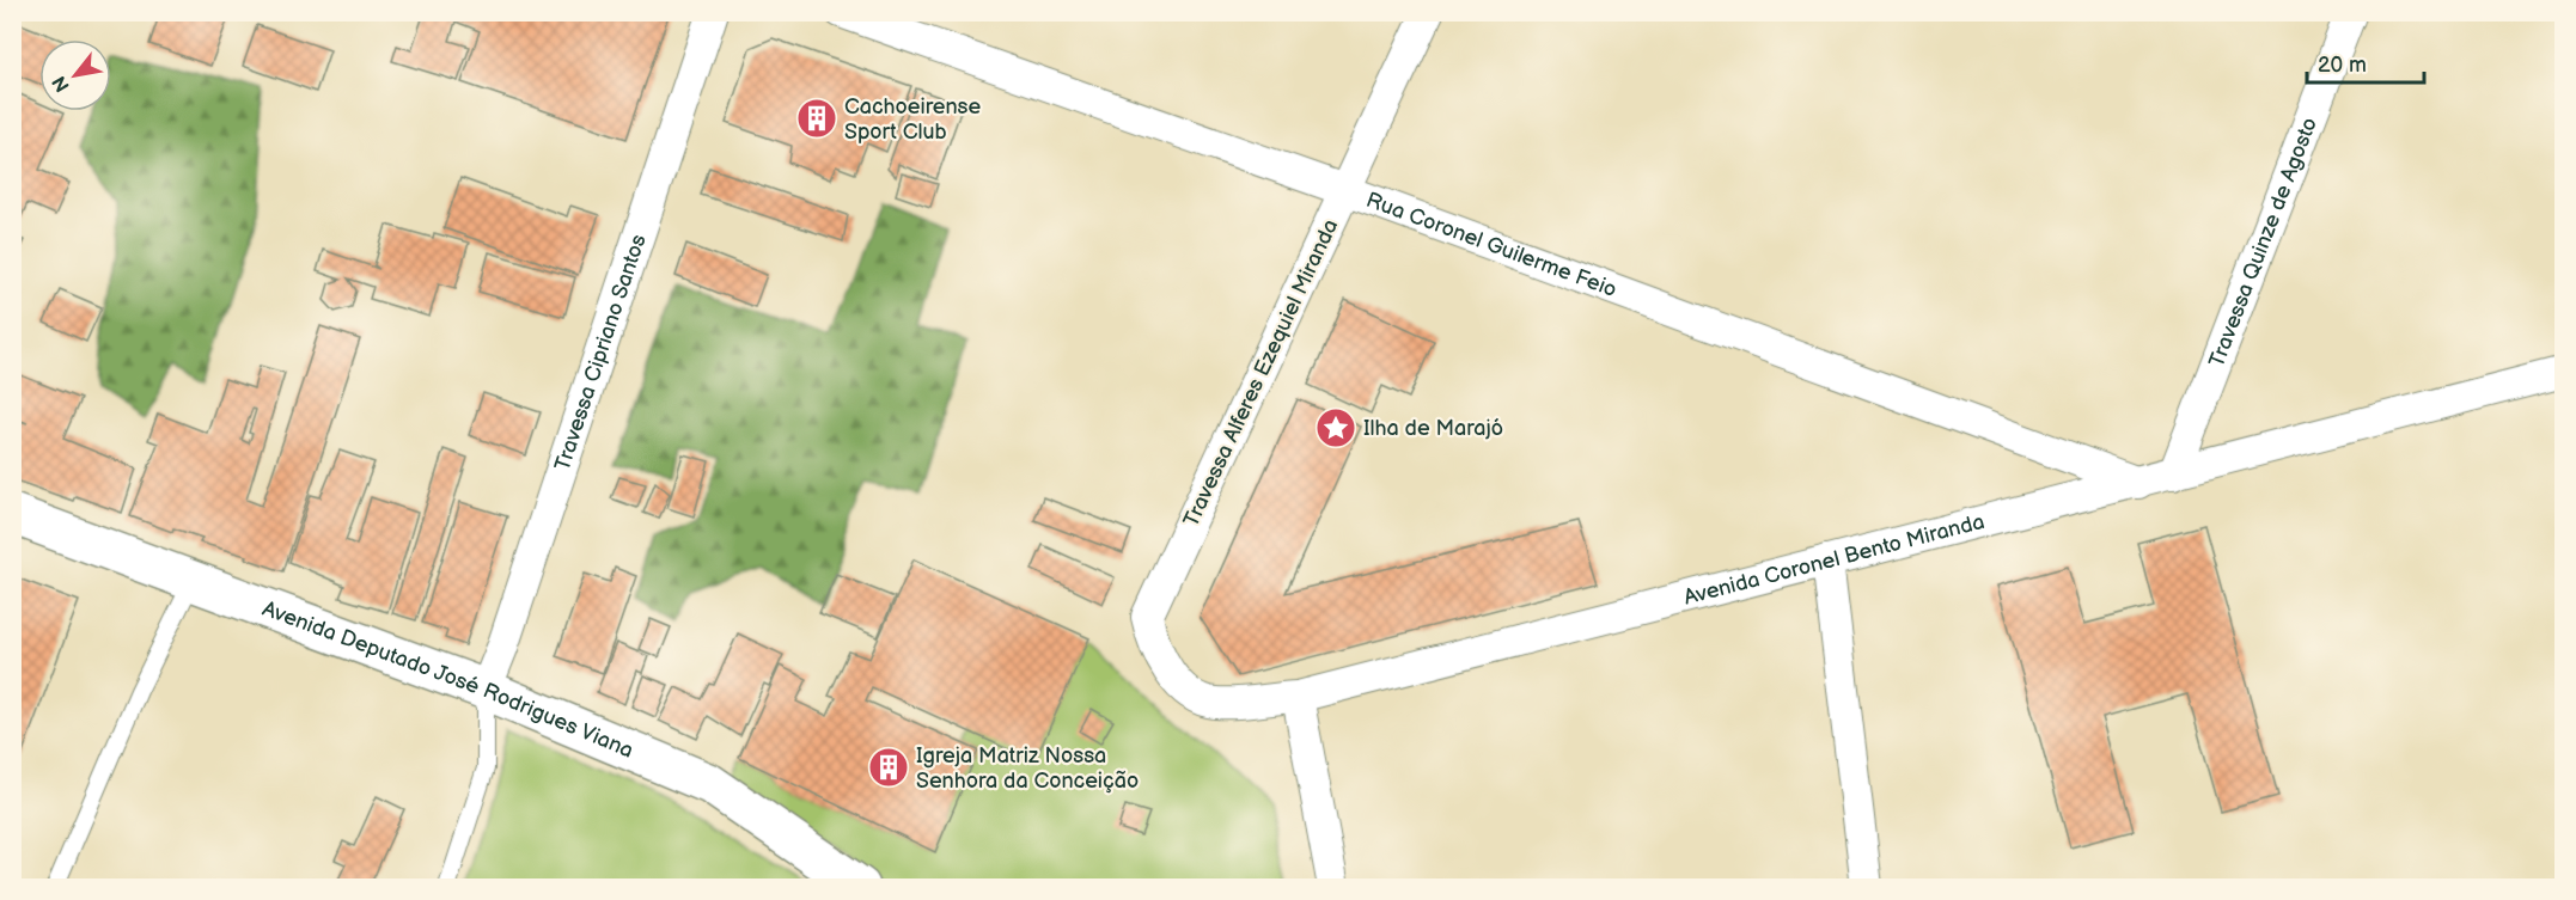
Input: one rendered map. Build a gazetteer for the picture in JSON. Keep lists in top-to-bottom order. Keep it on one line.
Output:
{"streets":{"street":["Travessa Quinze de Agosto","Rua Coronel Guilerme Feio","Travessa Cipriano Santos","Travessa Alferes Ezequiel Miranda","Avenida Coronel Bento Miranda","Avenida Deputado José Rodrigues Viana"]},"crossings":[["Travessa Quinze de Agosto","Avenida Coronel Bento Miranda"],["Rua Coronel Guilerme Feio","Travessa Alferes Ezequiel Miranda"],["Rua Coronel Guilerme Feio","Avenida Coronel Bento Miranda"],["Travessa Cipriano Santos","Avenida Deputado José Rodrigues Viana"],["Travessa Alferes Ezequiel Miranda","Avenida Coronel Bento Miranda"]],"places":{"building":["Cachoeirense Sport Club","Igreja Matriz Nossa Senhora da Conceição"],"place":["Ilha de Marajó"]},"scale_bar":"20 m","north":"bottom left"}
